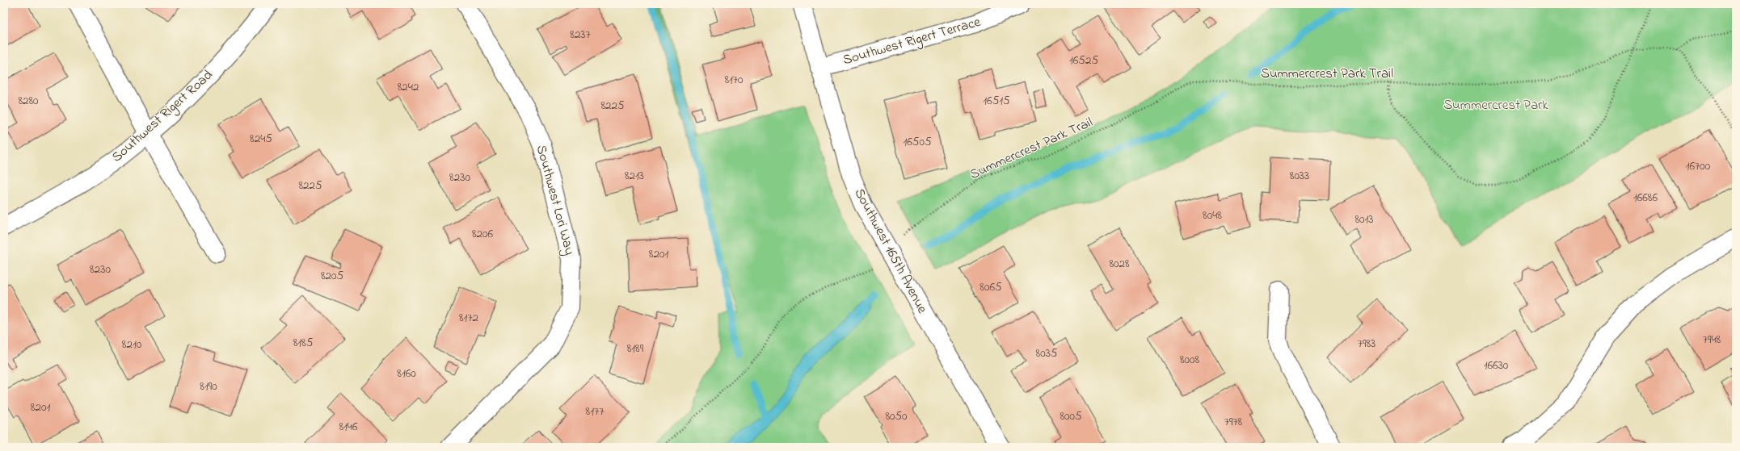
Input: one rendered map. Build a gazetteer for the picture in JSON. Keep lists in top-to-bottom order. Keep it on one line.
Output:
{"streets":{"street":["Southwest Rigert Terrace","Southwest Rigert Road","Southwest Lori Way","Southwest 165th Avenue"],"path":["Summercrest Park Trail"]},"crossings":[["Southwest Rigert Terrace","Southwest 165th Avenue"]],"parks":["Summercrest Park"],"house_numbers":["8237","16525","8170","8242","8280","16515","8225","8245","16505","16700","8213","8033","8230","8225","16686","8048","8013","8206","8201","8028","8230","8205","8065","8172","7948","8185","7983","8210","8189","8035","8008","16630","8160","8190","8201","8177","8050","8005","7978","8146"]}
